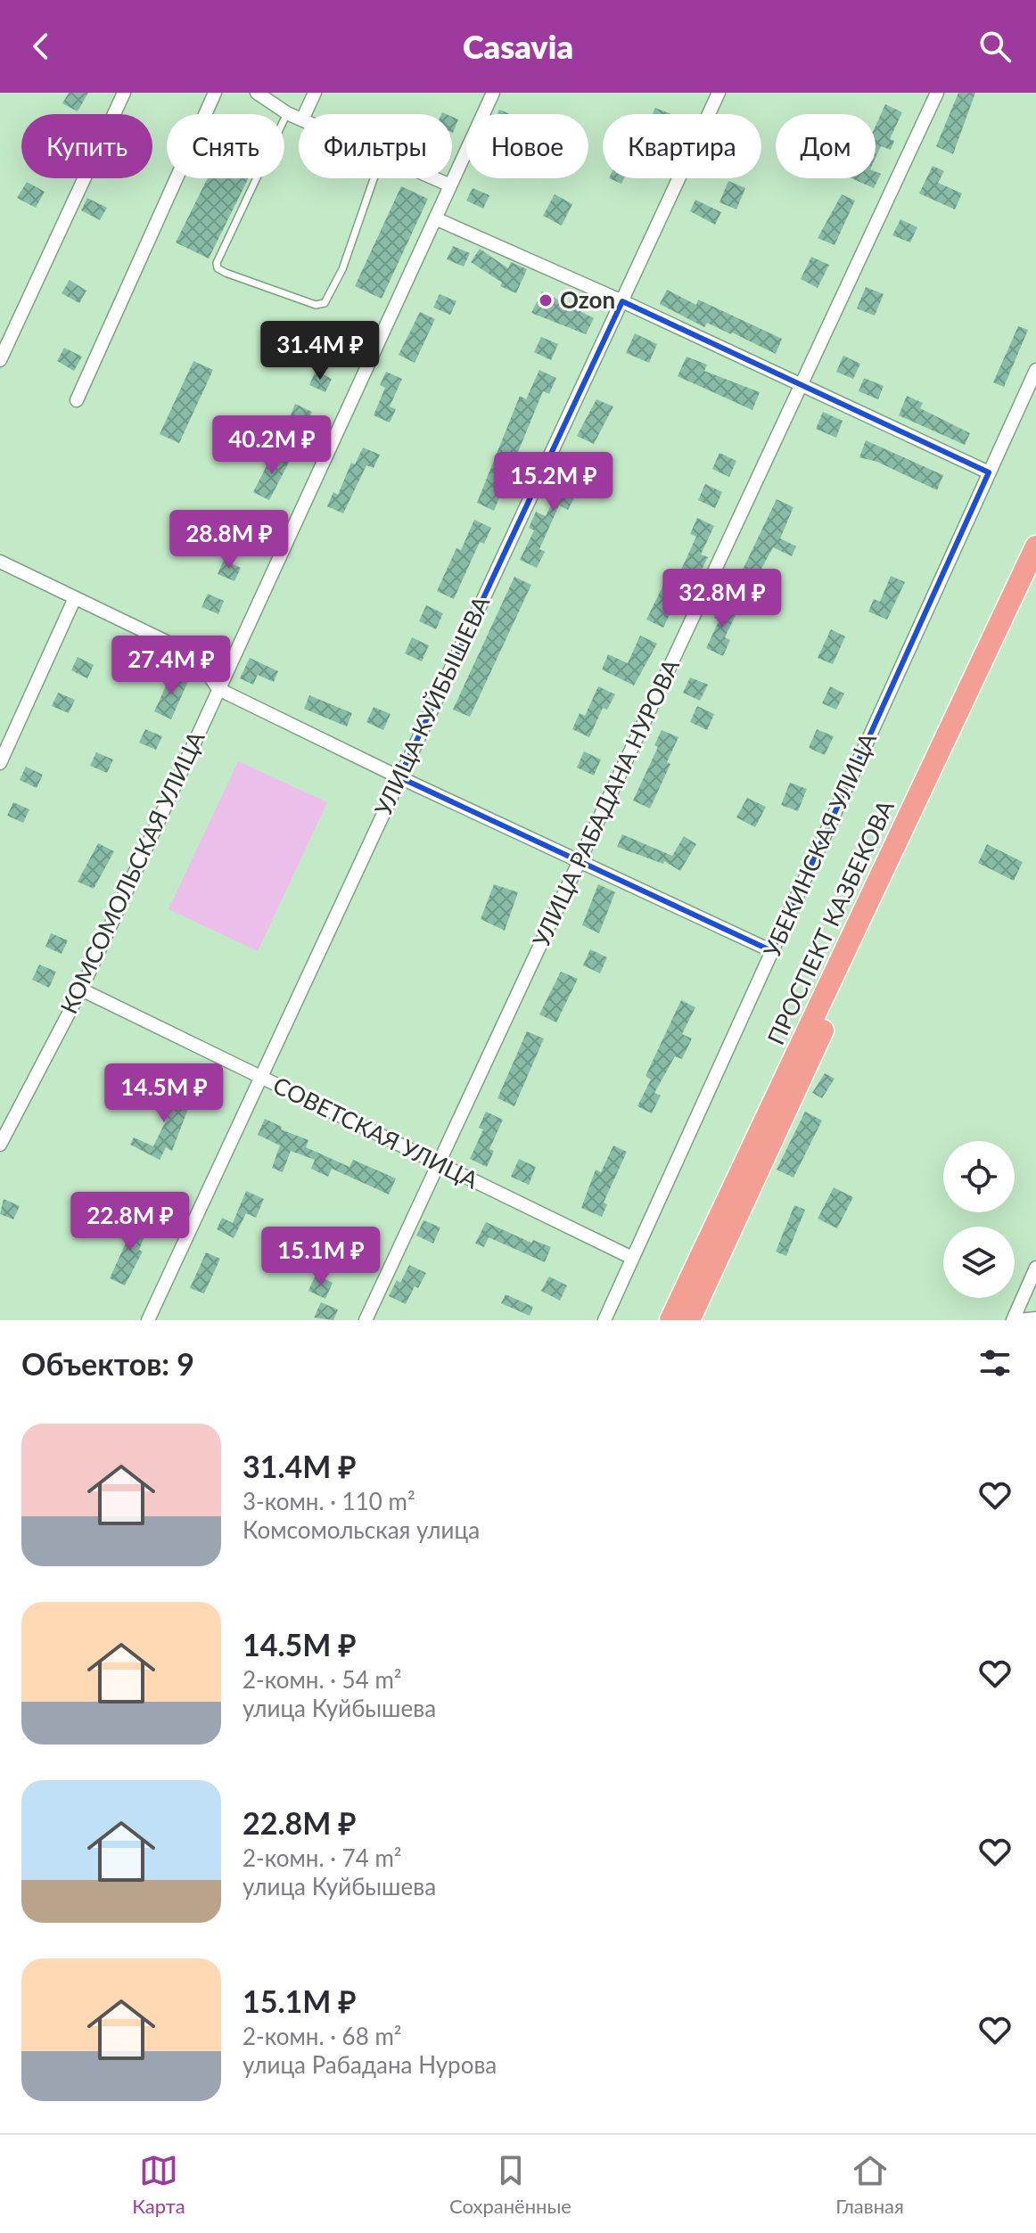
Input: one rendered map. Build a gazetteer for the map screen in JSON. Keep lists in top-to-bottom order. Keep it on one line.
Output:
{"streets":{"highway":["ПРОСПЕКТ КАЗБЕКОВА"],"street":["УЛИЦА КУЙБЫШЕВА","УЛИЦА РАБАДАНА НУРОВА","УБЕКИНСКАЯ УЛИЦА","КОМСОМОЛЬСКАЯ УЛИЦА","СОВЕТСКАЯ УЛИЦА"]},"crossings":[["УЛИЦА КУЙБЫШЕВА","СОВЕТСКАЯ УЛИЦА"],["УЛИЦА РАБАДАНА НУРОВА","СОВЕТСКАЯ УЛИЦА"],["УБЕКИНСКАЯ УЛИЦА","СОВЕТСКАЯ УЛИЦА"],["КОМСОМОЛЬСКАЯ УЛИЦА","СОВЕТСКАЯ УЛИЦА"]],"places":["Ozon"],"page":{"header":"Casavia","chip":["Купить","Снять","Фильтры","Новое","Квартира","Дом"],"price":["31.4M ₽","40.2M ₽","15.2M ₽","28.8M ₽","32.8M ₽","27.4M ₽","14.5M ₽","22.8M ₽","15.1M ₽"],"heading":"Объектов: 9","list":[{"name":"31.4M ₽","note":"3-комн. · 110 m² · Комсомольская улица"},{"name":"14.5M ₽","note":"2-комн. · 54 m² · улица Куйбышева"},{"name":"22.8M ₽","note":"2-комн. · 74 m² · улица Куйбышева"},{"name":"15.1M ₽","note":"2-комн. · 68 m² · улица Рабадана Нурова"}],"tabs":["Карта","Сохранённые","Главная"]}}
